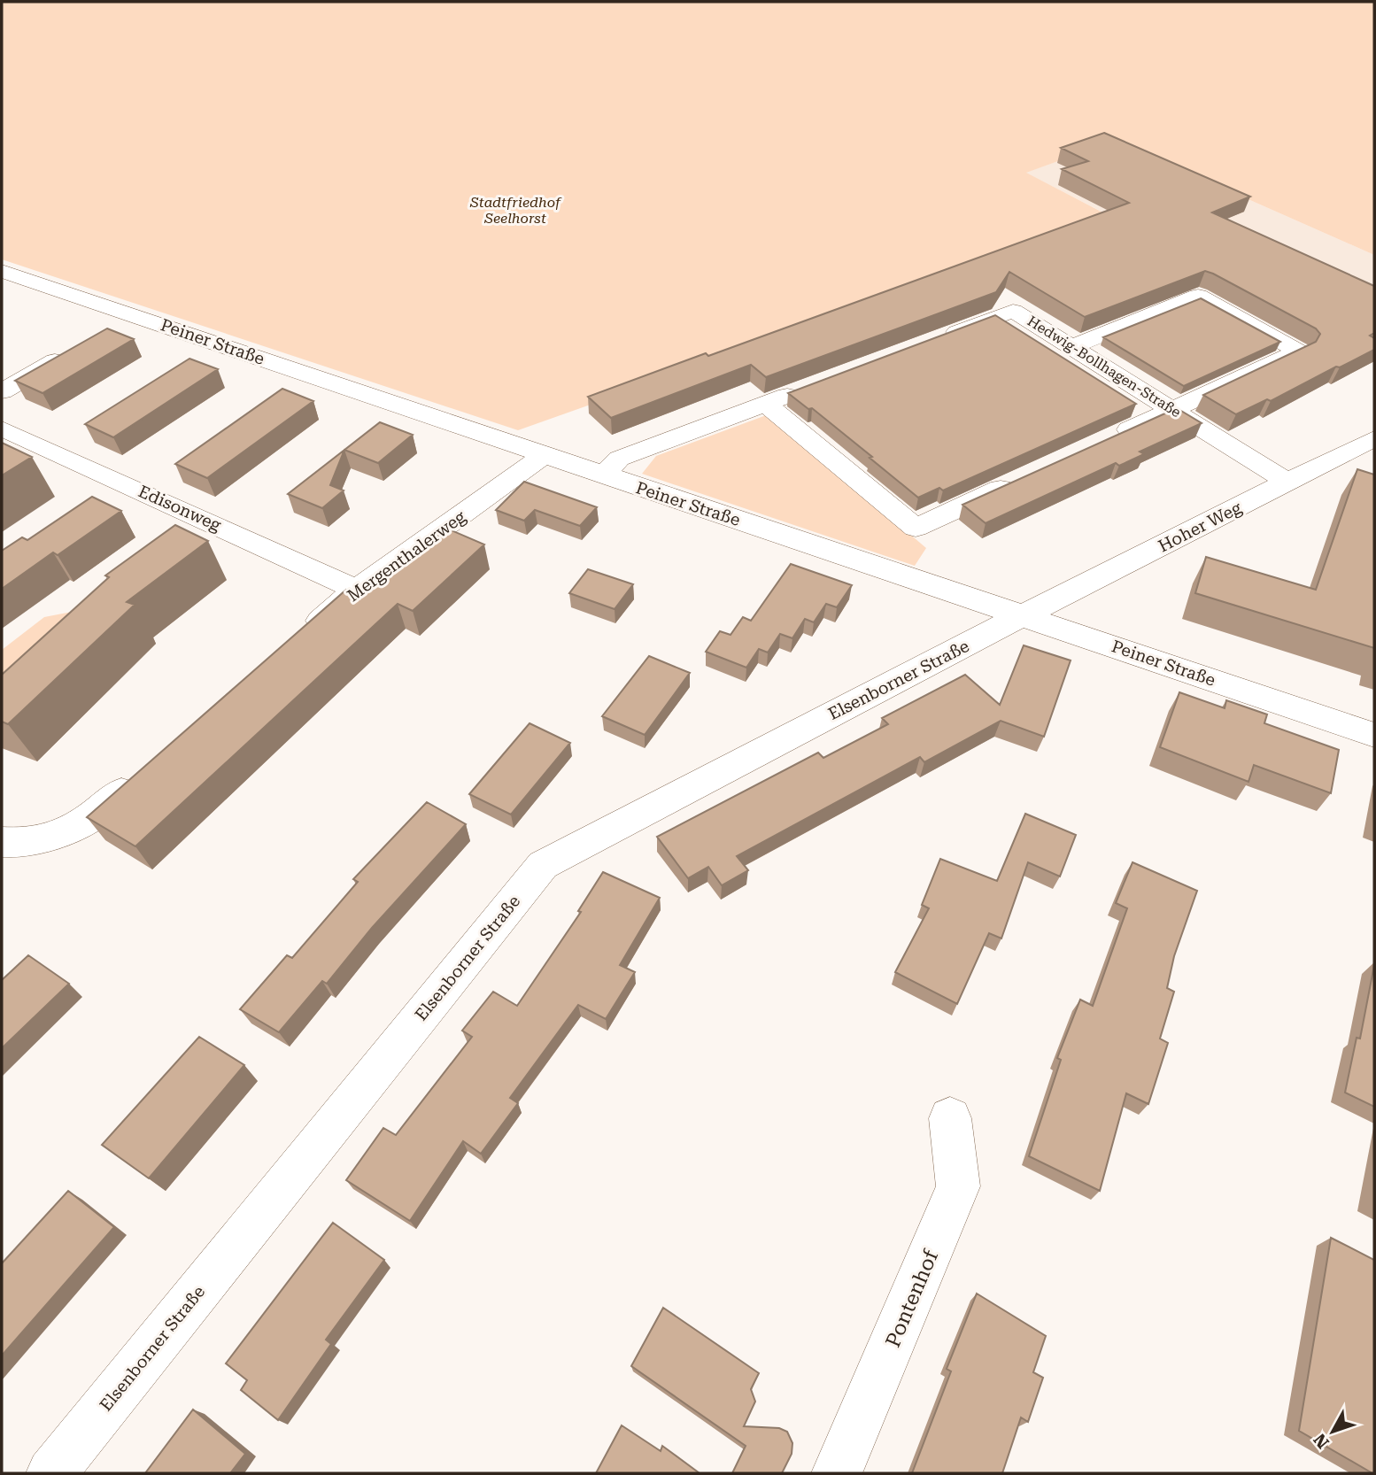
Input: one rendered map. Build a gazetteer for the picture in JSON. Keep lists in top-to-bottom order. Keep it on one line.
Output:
{"streets":{"street":["Peiner Straße","Hedwig-Bollhagen-Straße","Edisonweg","Hoher Weg","Mergenthalerweg","Elsenborner Straße","Pontenhof"]},"crossings":[["Peiner Straße","Hoher Weg"],["Peiner Straße","Mergenthalerweg"],["Peiner Straße","Elsenborner Straße"],["Hedwig-Bollhagen-Straße","Hoher Weg"],["Edisonweg","Mergenthalerweg"],["Hoher Weg","Elsenborner Straße"]],"parks":["Stadtfriedhof Seelhorst"],"north":"bottom left"}
